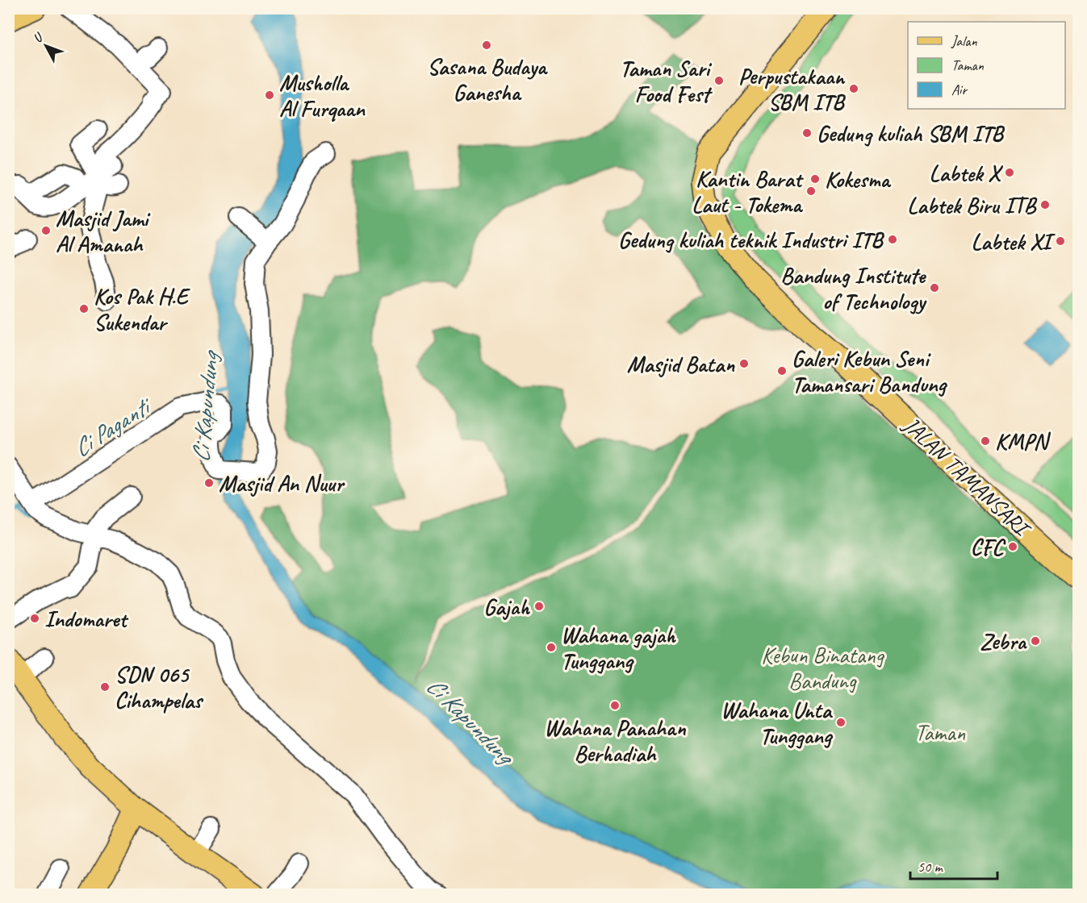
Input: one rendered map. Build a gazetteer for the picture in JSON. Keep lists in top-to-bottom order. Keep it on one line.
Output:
{"streets":{"main road":["JALAN TAMANSARI"]},"water":["Ci Kapundung","Ci Paganti"],"parks":["Kebun Binatang Bandung","Taman"],"places":["Sasana Budaya Ganesha","Taman Sari Food Fest","Perpustakaan SBM ITB","Musholla Al Furqaan","Gedung kuliah SBM ITB","Labtek X","Kokesma","Kantin Barat Laut - Tokema","Labtek Biru ITB","Masjid Jami Al Amanah","Gedung kuliah teknik Industri ITB","Labtek XI","Bandung Institute of Technology","Kos Pak H.E Sukendar","Masjid Batan","Galeri Kebun Seni Tamansari Bandung","KMPN","Masjid An Nuur","CFC","Gajah","Indomaret","Zebra","Wahana gajah Tunggang","SDN 065 Cihampelas","Wahana Panahan Berhadiah","Wahana Unta Tunggang"],"legend":["Jalan","Taman","Air"],"scale_bar":"50 m","north":"top left"}
